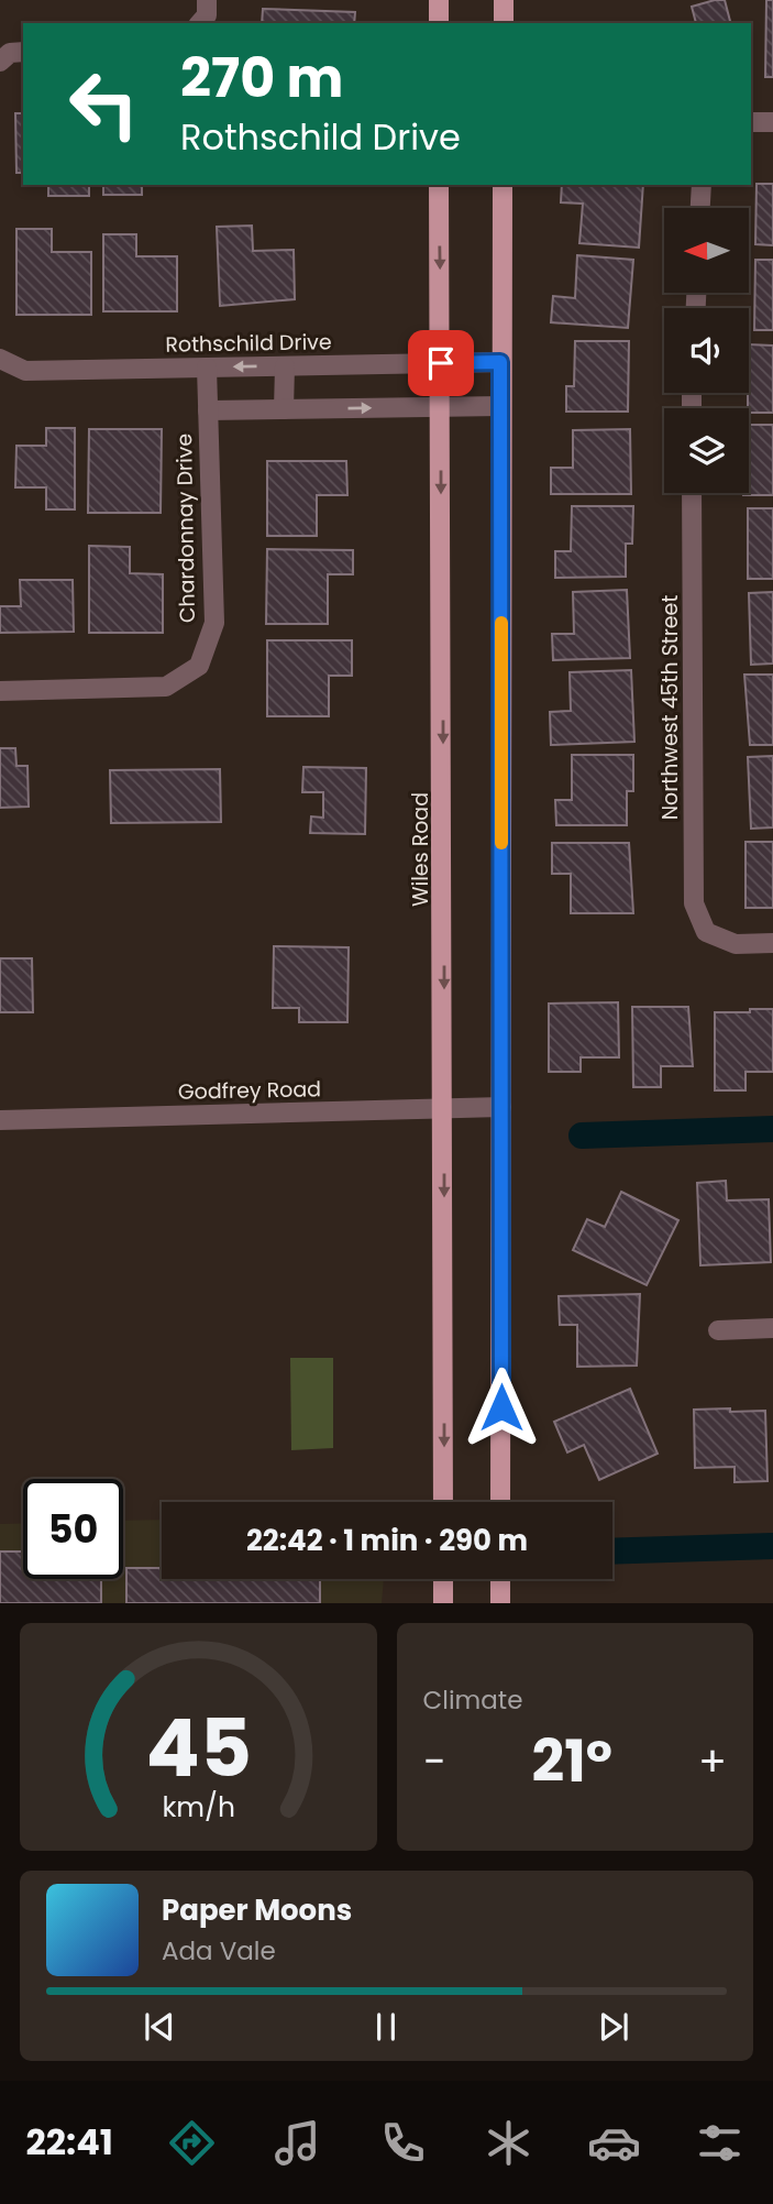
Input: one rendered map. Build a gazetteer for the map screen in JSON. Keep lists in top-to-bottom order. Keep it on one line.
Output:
{"streets":{"main road":["Wiles Road"],"street":["Rothschild Drive","Chardonnay Drive","Northwest 45th Street","Godfrey Road"]},"crossings":[["Rothschild Drive","Chardonnay Drive"],["Rothschild Drive","Wiles Road"],["Wiles Road","Godfrey Road"]],"north":"left","page":{"turn":["270 m","Rothschild Drive"],"limit":"50","trip":"22:42 · 1 min · 290 m","tile":"Climate","heat":["−","21°","+"],"song":["Paper Moons","Ada Vale"],"tabs":"22:41","gauge":["45","km/h"]}}
